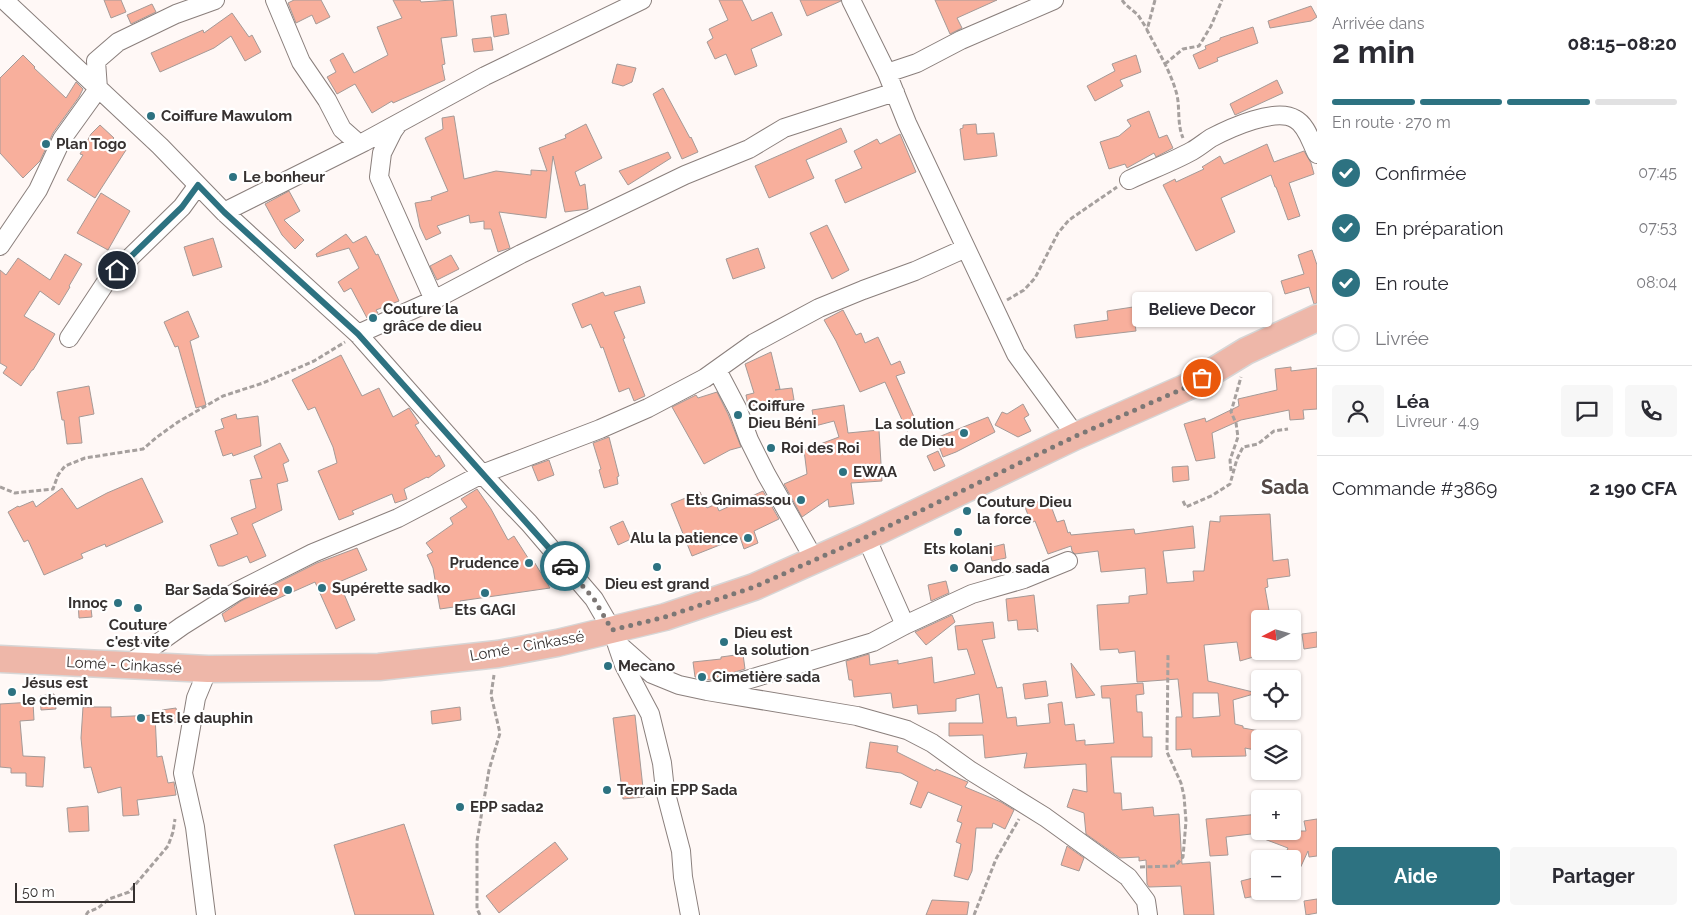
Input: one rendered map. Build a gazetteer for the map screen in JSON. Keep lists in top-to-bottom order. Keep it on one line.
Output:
{"streets":{"highway":["Lomé - Cinkassé"]},"districts":["Sada"],"places":["Coiffure Mawulom","Plan Togo","Le bonheur","Couture la grâce de dieu","Believe Decor","Coiffure Dieu Béni","La solution de Dieu","Roi des Roi","EWAA","Ets Gnimassou","Couture Dieu la force","Ets kolani","Alu la patience","Prudence","Dieu est grand","Oando sada","Supérette sadko","Bar Sada Soirée","Ets GAGI","Innoç","Couture c'est vite","Dieu est la solution","Mecano","Cimetière sada","Jésus est le chemin","Ets le dauphin","Terrain EPP Sada","EPP sada2"],"scale_bar":"50 m","north":"left","page":{"heading":["2 min","Arrivée dans","08:15–08:20"],"panel":["Léa","Livreur · 4.9","Commande #3869","2 190 CFA"],"bar":"En route · 270 m","list":[["Confirmée","07:45"],["En préparation","07:53"],["En route","08:04"],"Livrée"],"bubble":"Believe Decor","map_buttons":["+","−"],"buttons":["Aide","Partager"],"scale":"50 m"}}
